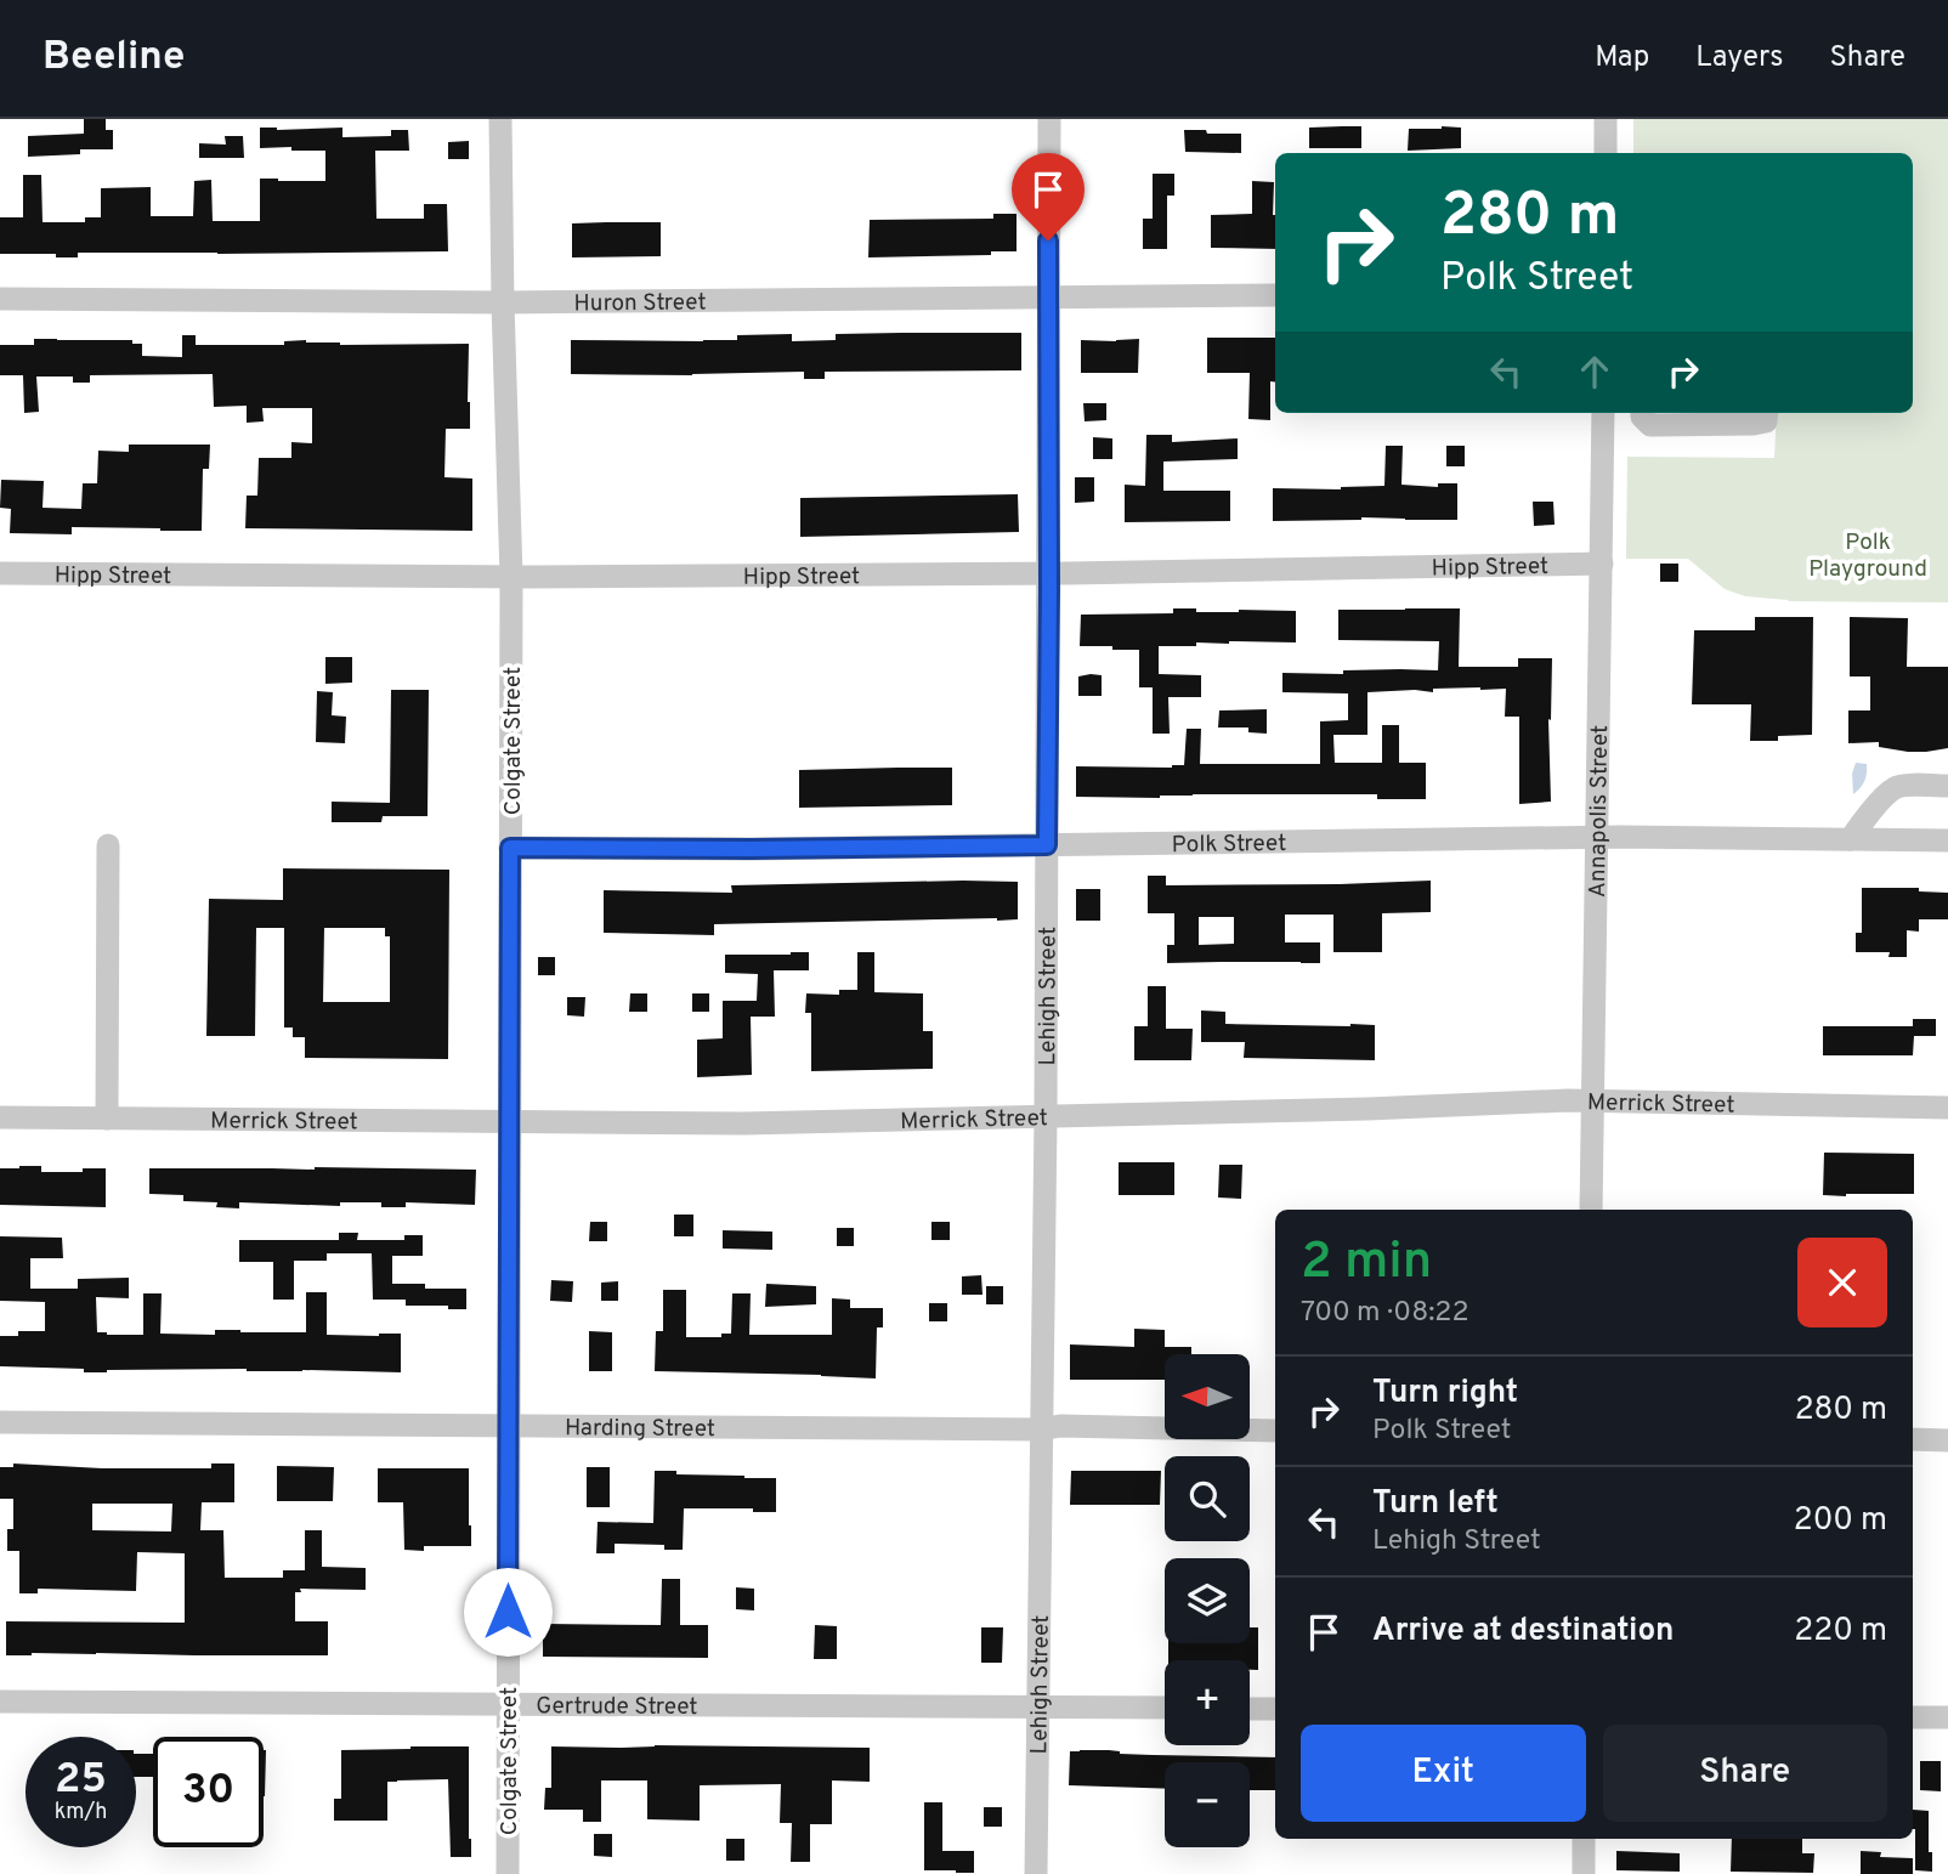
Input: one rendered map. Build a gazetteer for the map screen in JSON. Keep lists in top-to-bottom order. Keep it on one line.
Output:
{"streets":{"street":["Huron Street","Hipp Street","Colgate Street","Annapolis Street","Polk Street","Lehigh Street","Merrick Street","Harding Street","Gertrude Street"]},"crossings":[["Huron Street","Colgate Street"],["Huron Street","Lehigh Street"],["Hipp Street","Colgate Street"],["Hipp Street","Annapolis Street"],["Hipp Street","Lehigh Street"],["Colgate Street","Polk Street"],["Colgate Street","Merrick Street"],["Colgate Street","Harding Street"],["Colgate Street","Gertrude Street"],["Annapolis Street","Polk Street"],["Annapolis Street","Merrick Street"],["Polk Street","Lehigh Street"],["Lehigh Street","Merrick Street"],["Lehigh Street","Harding Street"],["Lehigh Street","Gertrude Street"]],"parks":["Polk Playground"],"north":"left","page":{"header":"Beeline","nav":["Map","Layers","Share"],"turn":["280 m","Polk Street"],"heading":["2 min","700 m · 08:22"],"map_buttons":["+","−"],"list":[{"name":"Turn right","note":"Polk Street","value":"280 m"},{"name":"Turn left","note":"Lehigh Street","value":"200 m"},{"name":"Arrive at destination","value":"220 m"}],"buttons":["Exit","Share"],"speed":"25 km/h","limit":"30"}}
